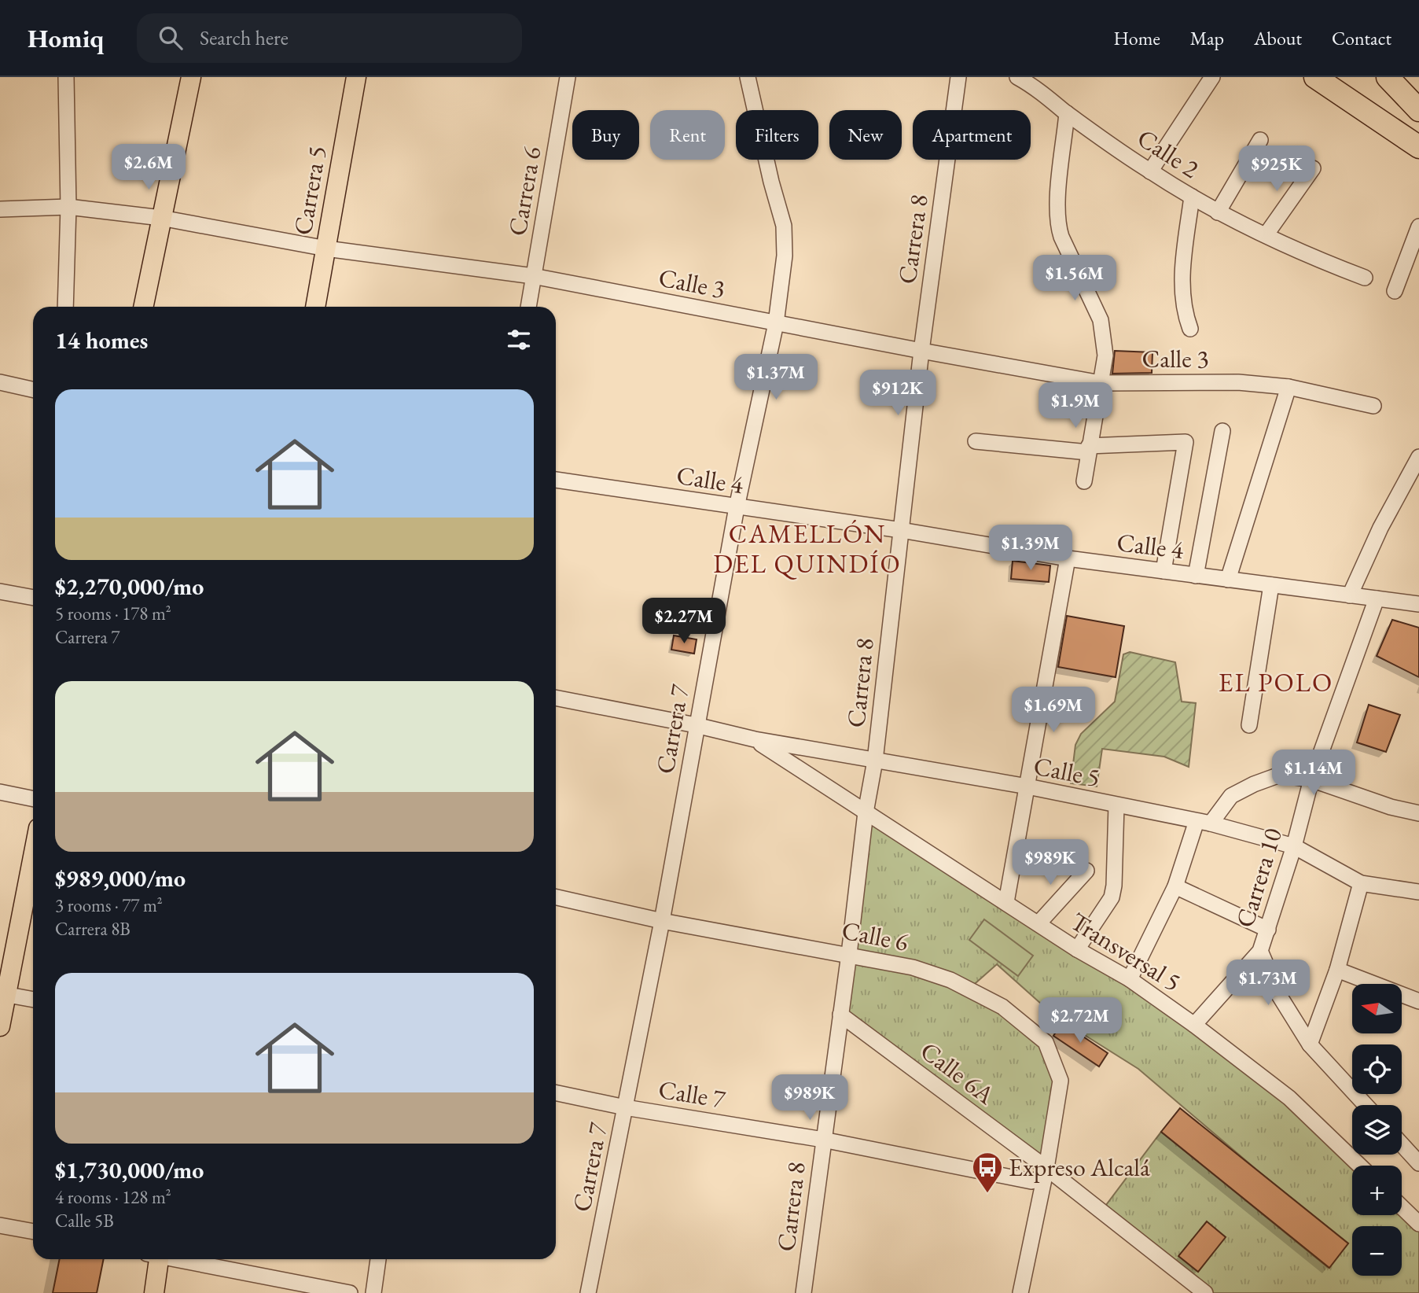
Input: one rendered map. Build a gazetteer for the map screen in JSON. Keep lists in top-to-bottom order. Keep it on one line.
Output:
{"streets":{"main road":["Carrera 5"],"street":["Calle 2","Carrera 6","Carrera 8","Calle 3","Calle 4","Carrera 7","Calle 5","Carrera 10","Calle 6","Transversal 5","Calle 6A","Calle 7"]},"crossings":[["Carrera 5","Calle 3"],["Carrera 6","Calle 3"],["Carrera 8","Calle 3"],["Carrera 8","Calle 4"],["Carrera 8","Calle 5"],["Carrera 8","Calle 6"],["Carrera 8","Transversal 5"],["Carrera 8","Calle 6A"],["Carrera 8","Calle 7"],["Calle 3","Carrera 7"],["Calle 4","Carrera 7"],["Calle 4","Carrera 10"],["Carrera 7","Calle 5"],["Carrera 7","Calle 6"],["Carrera 7","Calle 7"],["Calle 5","Carrera 10"],["Calle 5","Transversal 5"],["Carrera 10","Transversal 5"],["Calle 6","Calle 6A"],["Calle 6","Calle 7"],["Calle 6A","Calle 7"]],"districts":["CAMELLÓN DEL QUINDÍO","EL POLO"],"places":{"bus stop":["Expreso Alcalá"]},"north":"left","page":{"header":"Homiq","search":"Search here","nav":["Home","Map","About","Contact"],"chip":["Buy","Rent","Filters","New","Apartment"],"price":["$2.6M","$925K","$1.56M","$1.37M","$912K","$1.9M","$1.39M","$2.27M","$1.69M","$1.14M","$989K","$1.73M","$2.72M","$989K"],"heading":"14 homes","list":[{"name":"$2,270,000/mo","note":"5 rooms · 178 m² · Carrera 7"},{"name":"$989,000/mo","note":"3 rooms · 77 m² · Carrera 8B"},{"name":"$1,730,000/mo","note":"4 rooms · 128 m² · Calle 5B"}],"map_buttons":["+","−"]}}
